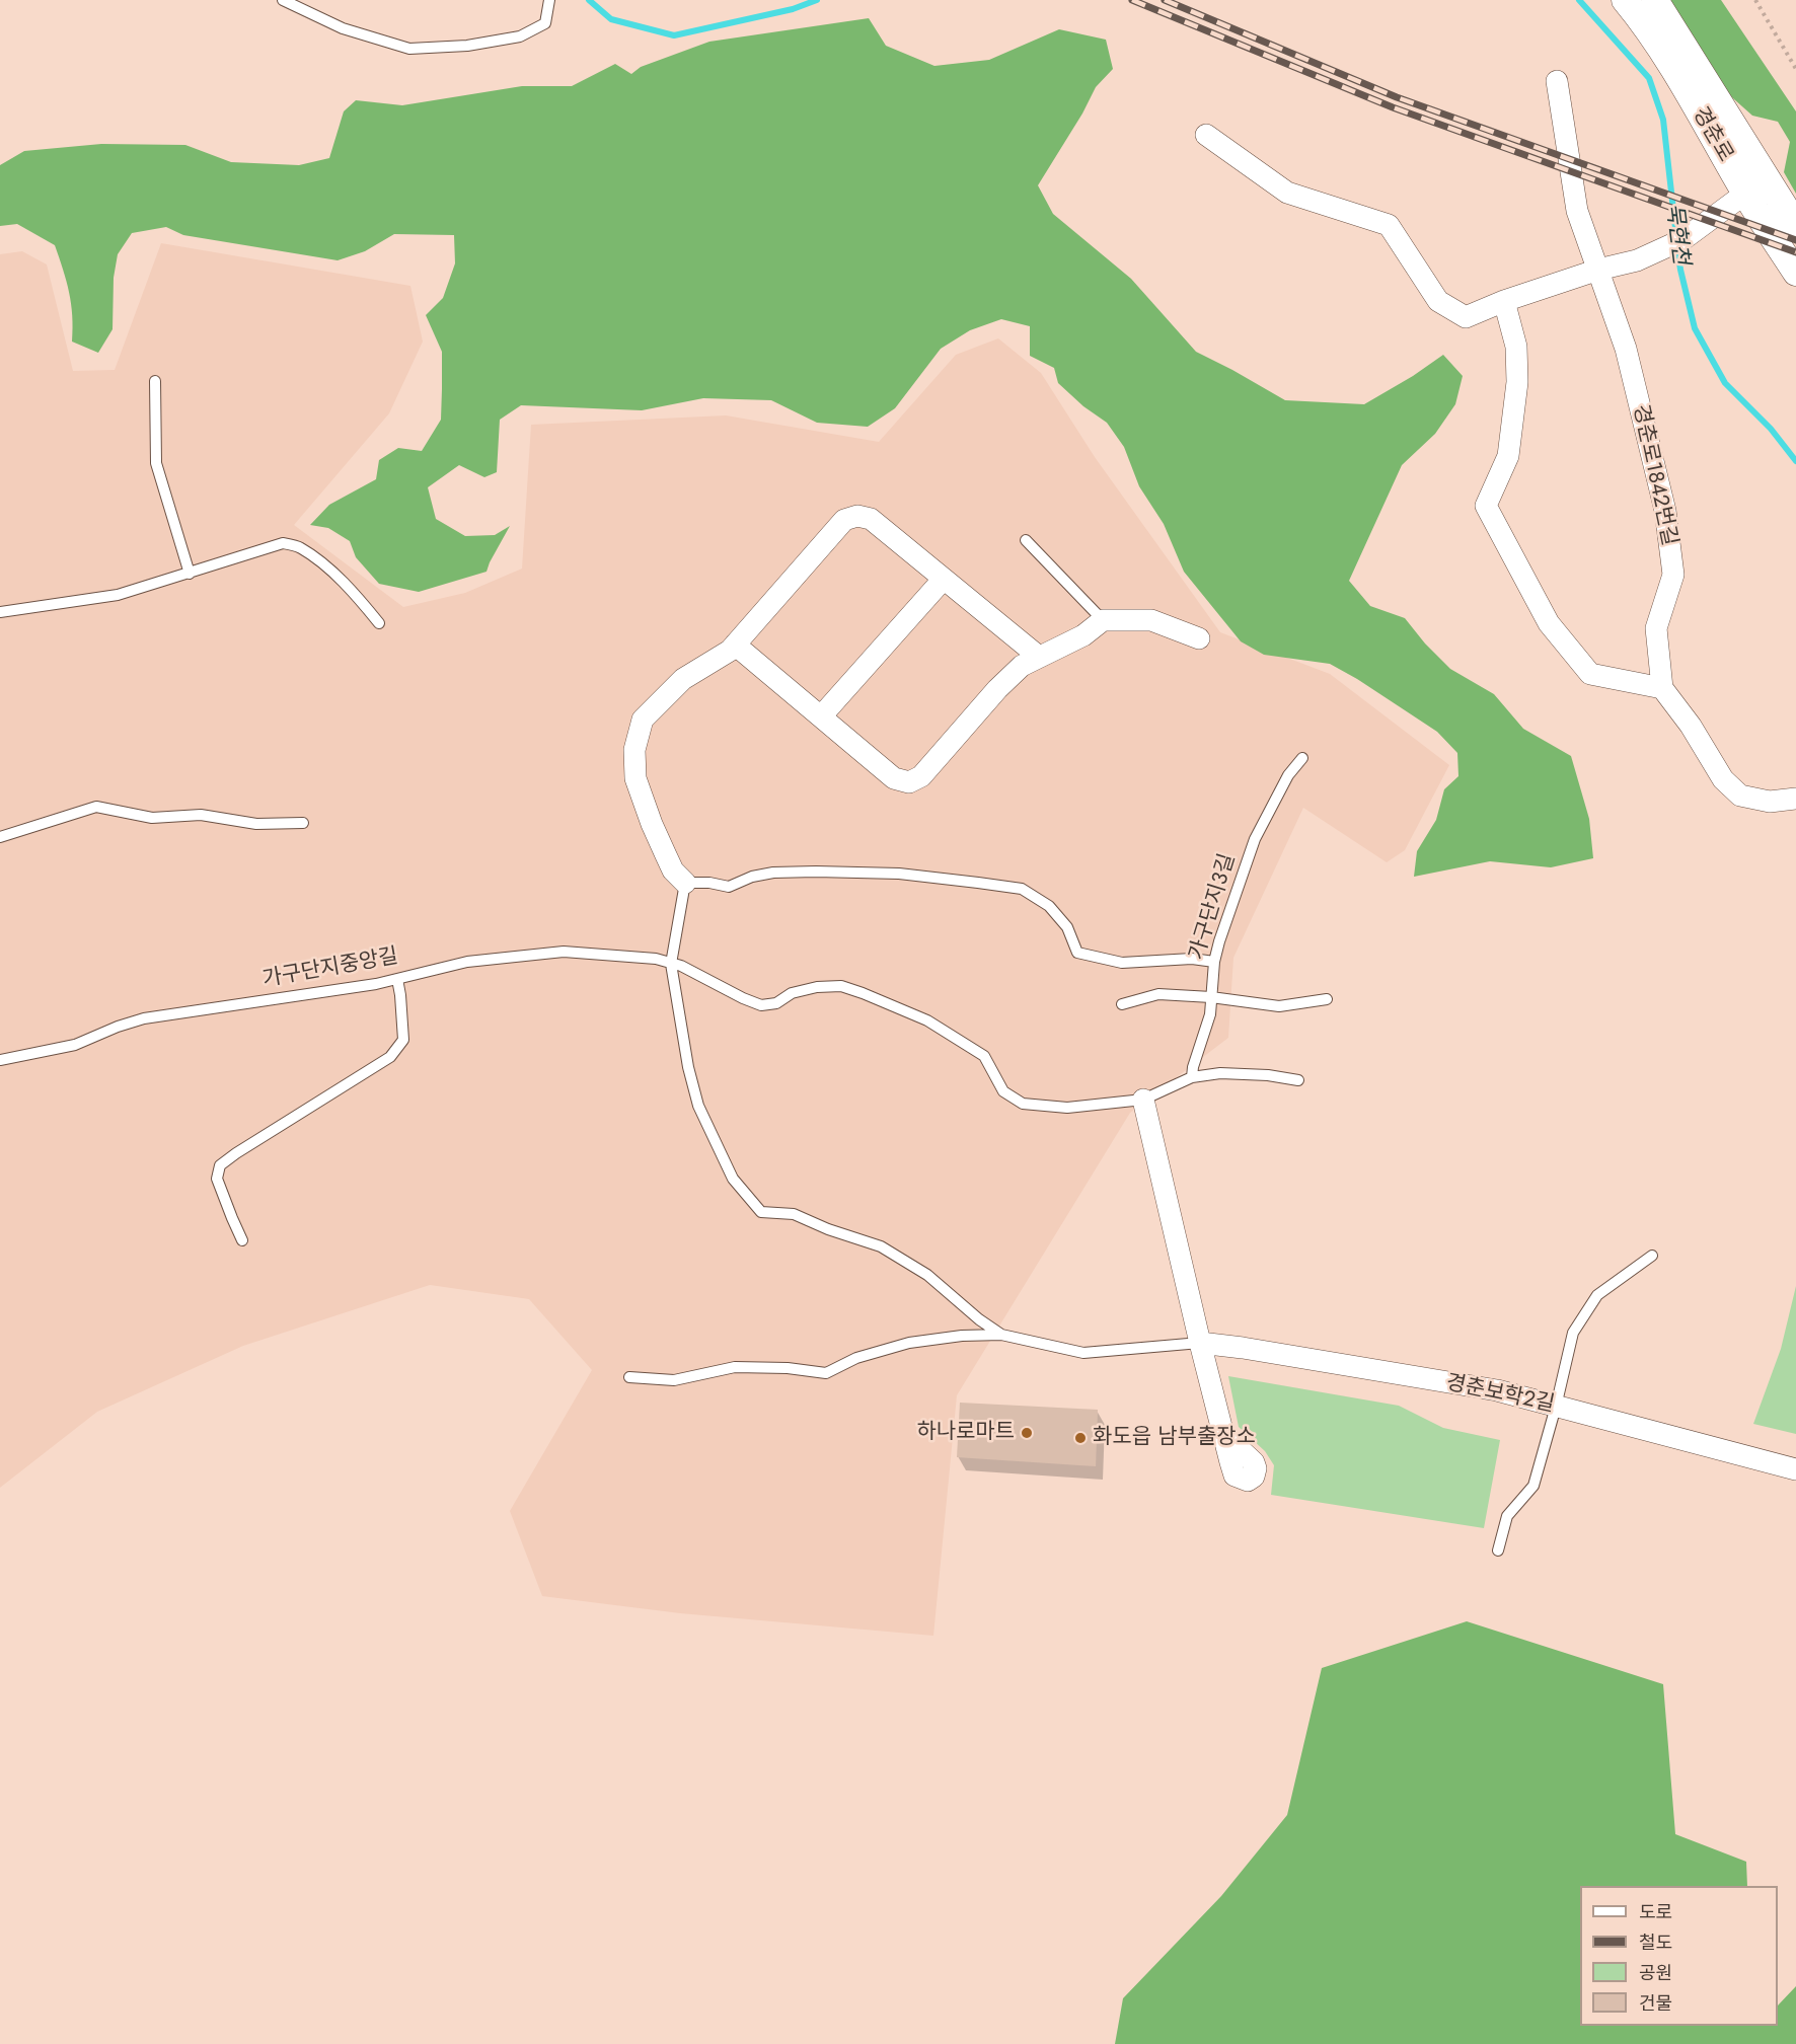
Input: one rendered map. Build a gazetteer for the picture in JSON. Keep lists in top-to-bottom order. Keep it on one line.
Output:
{"streets":{"street":["경춘로","경춘로1842번길","경춘보학2길"],"lane":["가구단지3길","가구단지중앙길"]},"crossings":[["가구단지3길","가구단지중앙길"]],"water":["묵현천"],"places":["하나로마트","화도읍 남부출장소"],"legend":["도로","철도","공원","건물"]}
